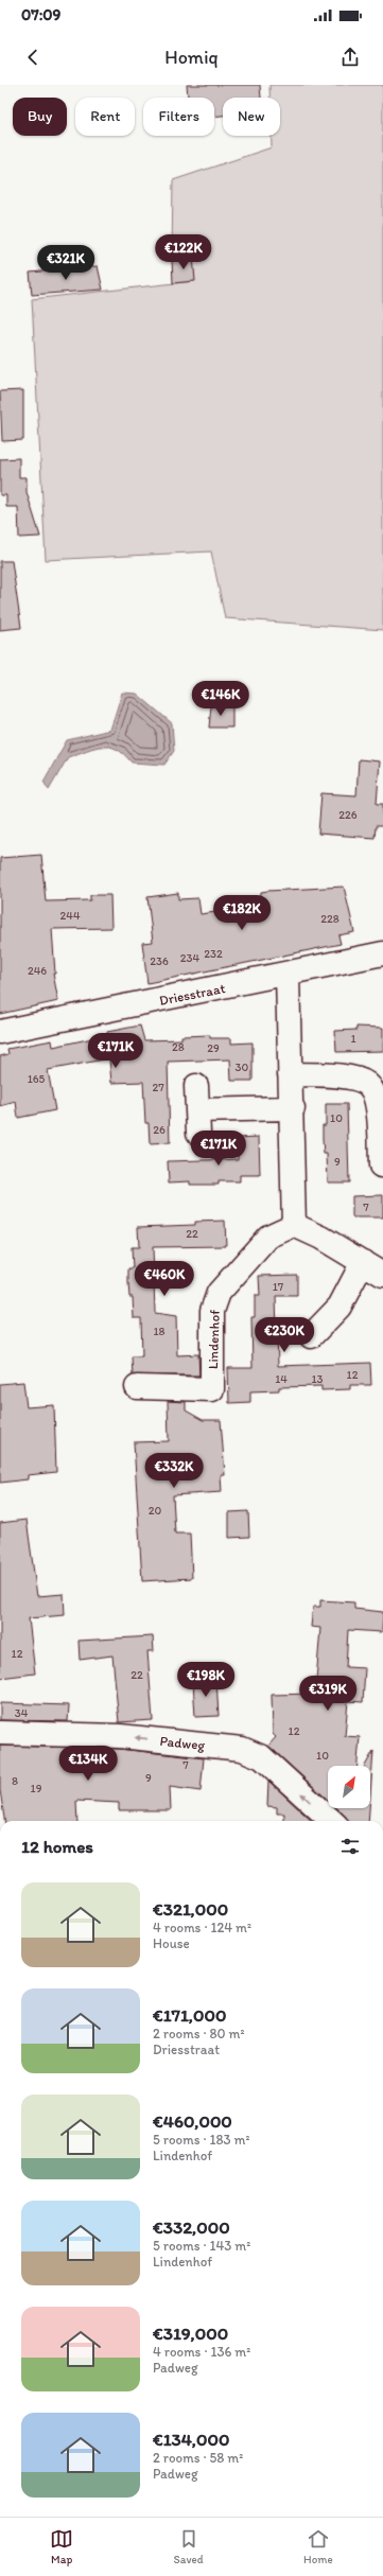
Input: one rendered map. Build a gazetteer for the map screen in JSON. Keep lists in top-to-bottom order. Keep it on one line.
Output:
{"streets":{"street":["Driesstraat","Lindenhof","Padweg"]},"one_way":["Padweg"],"house_numbers":["226","244","228","232","234","236","246","1","28","29","30","165","27","10","26","9","7","22","17","18","12","14","13","20","12","22","34","12","10","7","9","8","19"],"north":"top right","page":{"status":"07:09","header":"Homiq","chip":["Buy","Rent","Filters","New"],"price":["€122K","€321K","€146K","€182K","€171K","€171K","€460K","€230K","€332K","€198K","€319K","€134K"],"heading":"12 homes","list":[{"name":"€321,000","note":"4 rooms · 124 m² · House"},{"name":"€171,000","note":"2 rooms · 80 m² · Driesstraat"},{"name":"€460,000","note":"5 rooms · 183 m² · Lindenhof"},{"name":"€332,000","note":"5 rooms · 143 m² · Lindenhof"},{"name":"€319,000","note":"4 rooms · 136 m² · Padweg"},{"name":"€134,000","note":"2 rooms · 58 m² · Padweg"}],"tabs":["Map","Saved","Home"]}}
